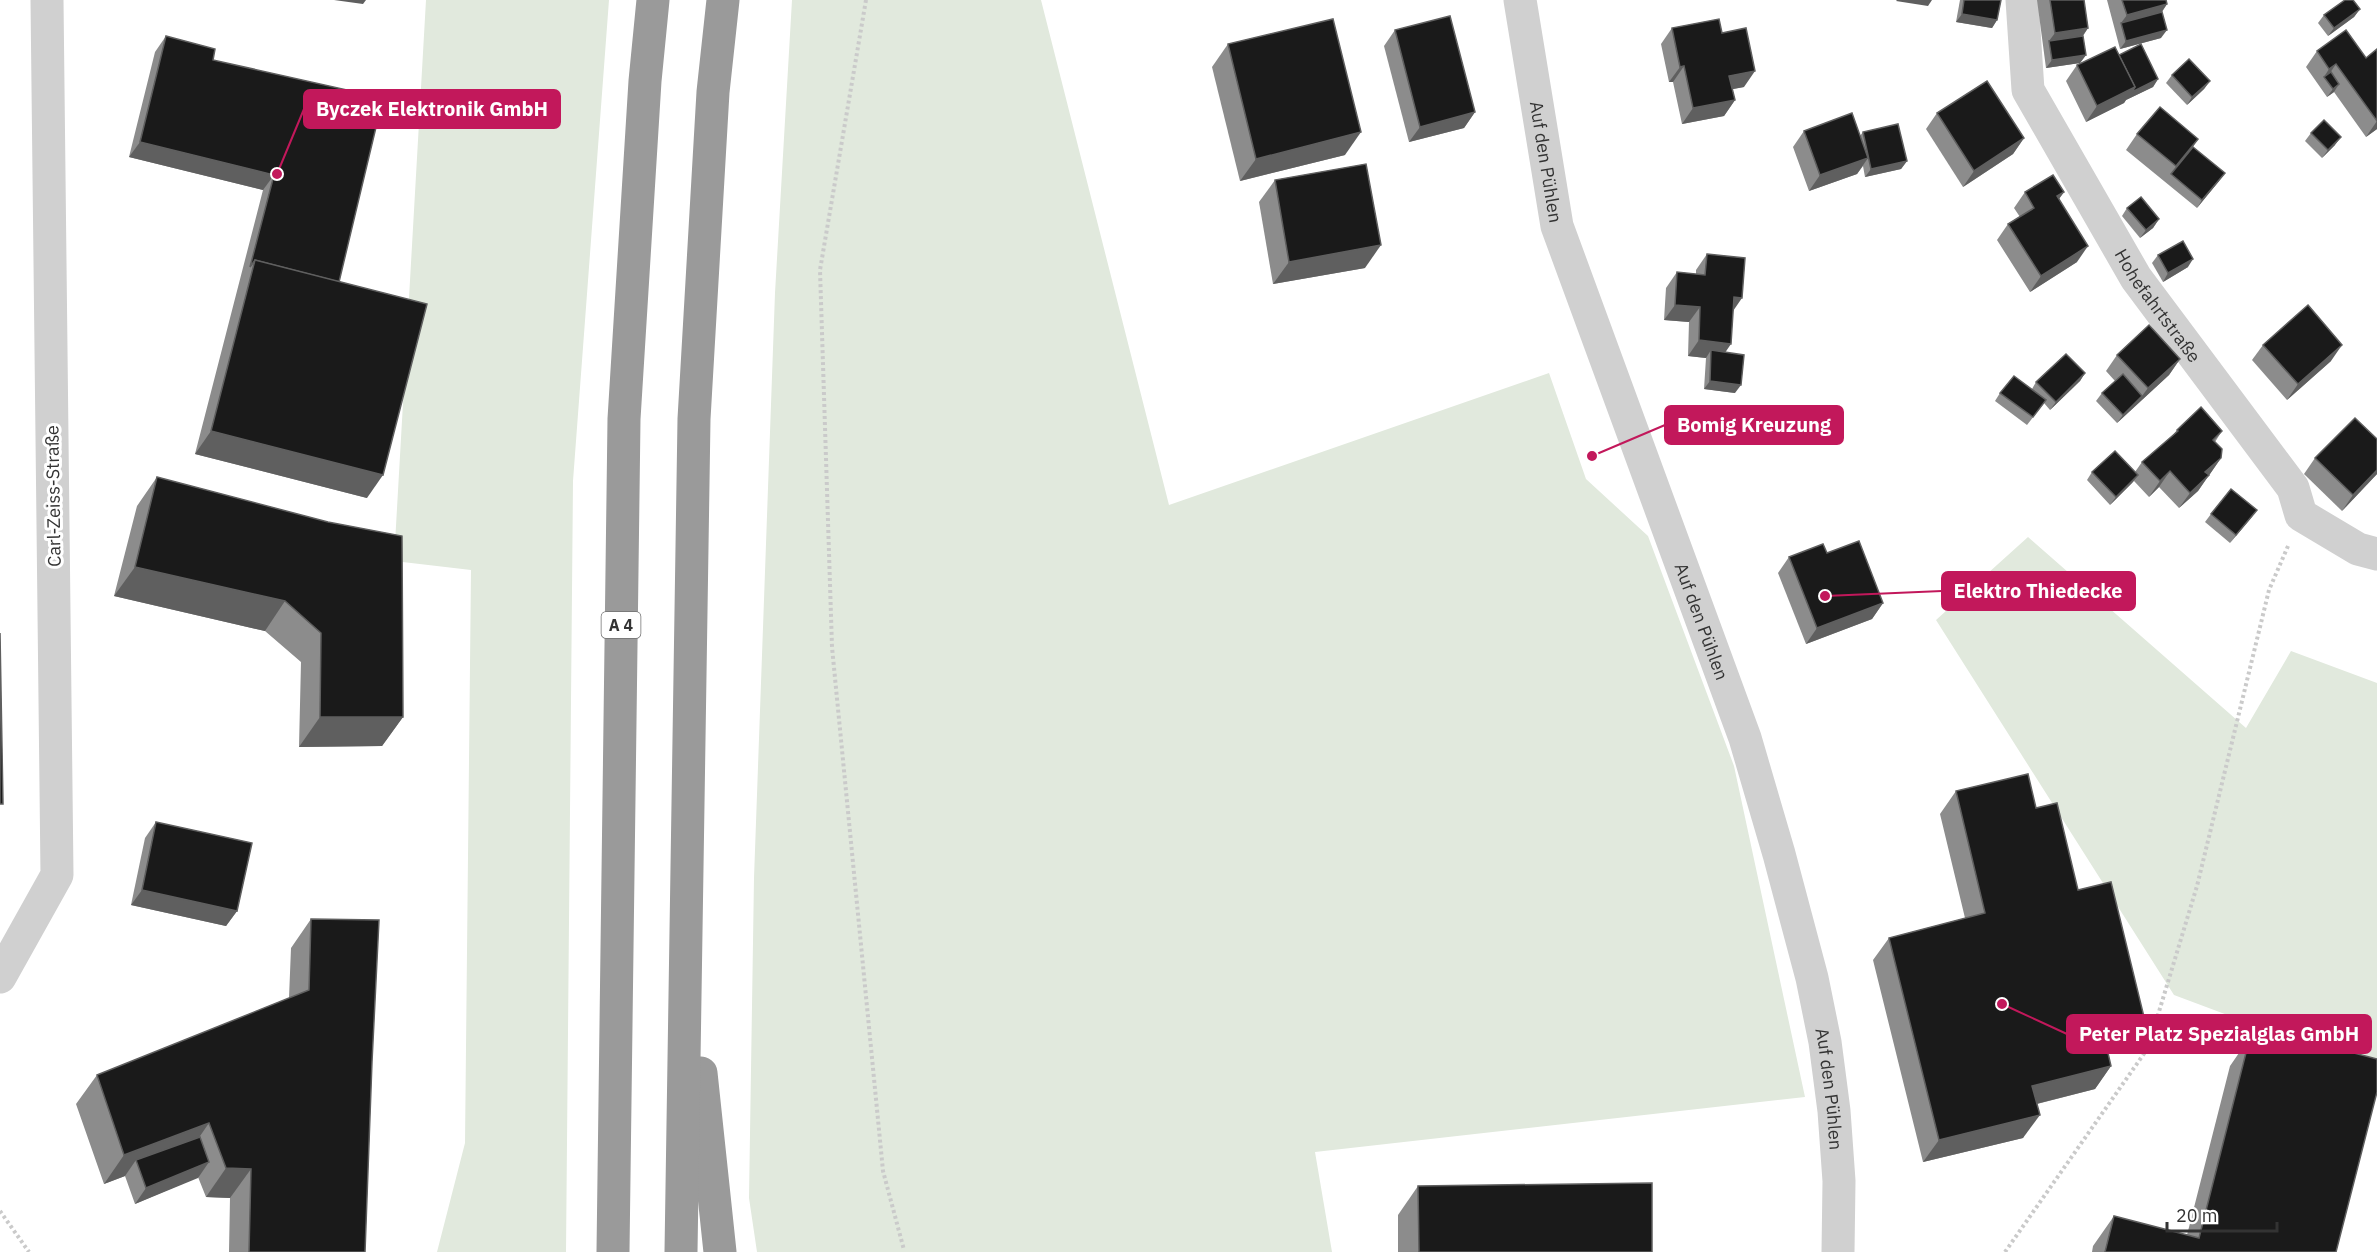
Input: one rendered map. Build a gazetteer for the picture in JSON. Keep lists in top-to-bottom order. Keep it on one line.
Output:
{"streets":{"highway":["A 4"],"street":["Auf den Pühlen","Hohefahrtstraße","Carl-Zeiss-Straße"]},"places":["Byczek Elektronik GmbH","Bomig Kreuzung","Elektro Thiedecke","Peter Platz Spezialglas GmbH"],"scale_bar":"20 m"}
